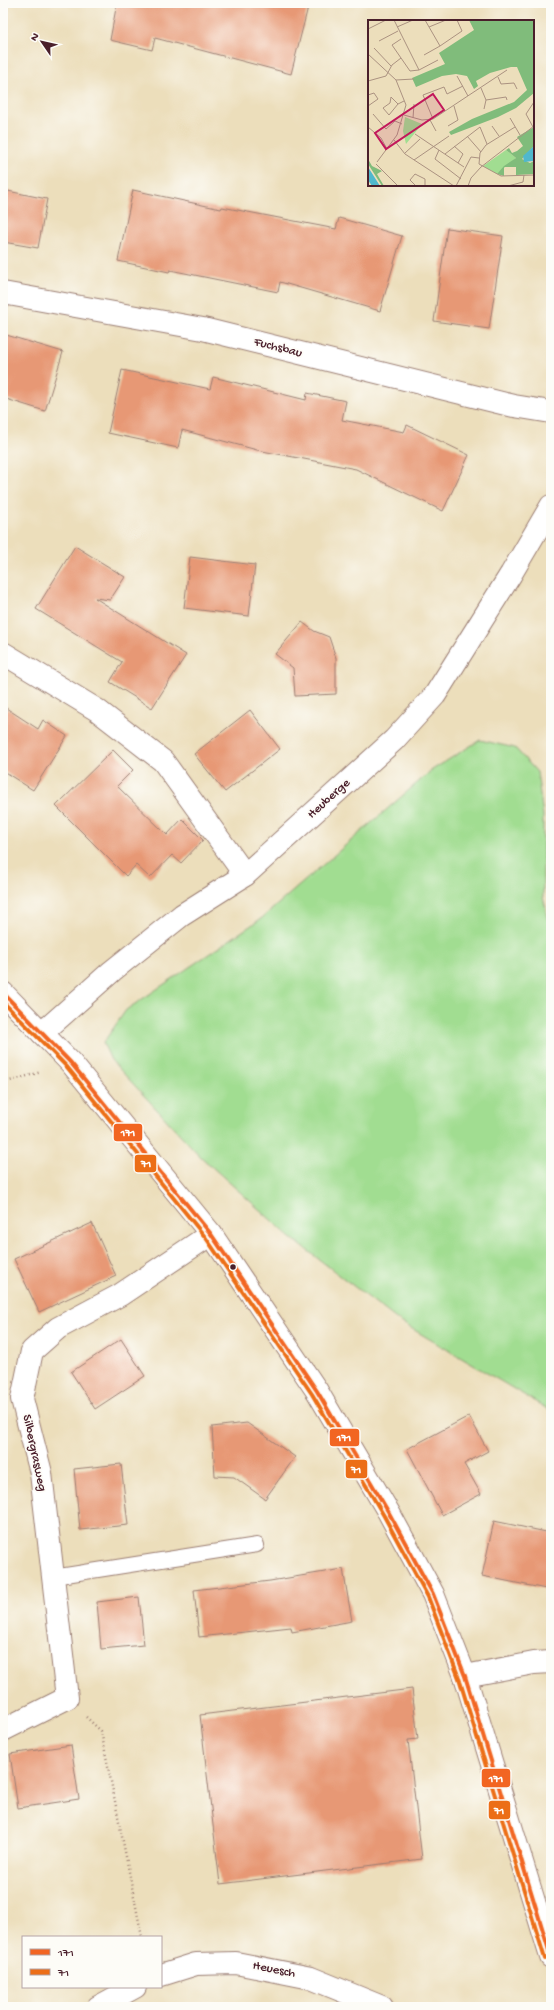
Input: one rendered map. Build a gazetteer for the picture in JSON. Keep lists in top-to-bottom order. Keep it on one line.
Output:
{"streets":{"street":["Fuchsbau","Heuberge","Silbergrasweg","Heuesch"]},"lines":["transit line 171","transit line 71"],"legend":["171","71"],"north":"top left"}
